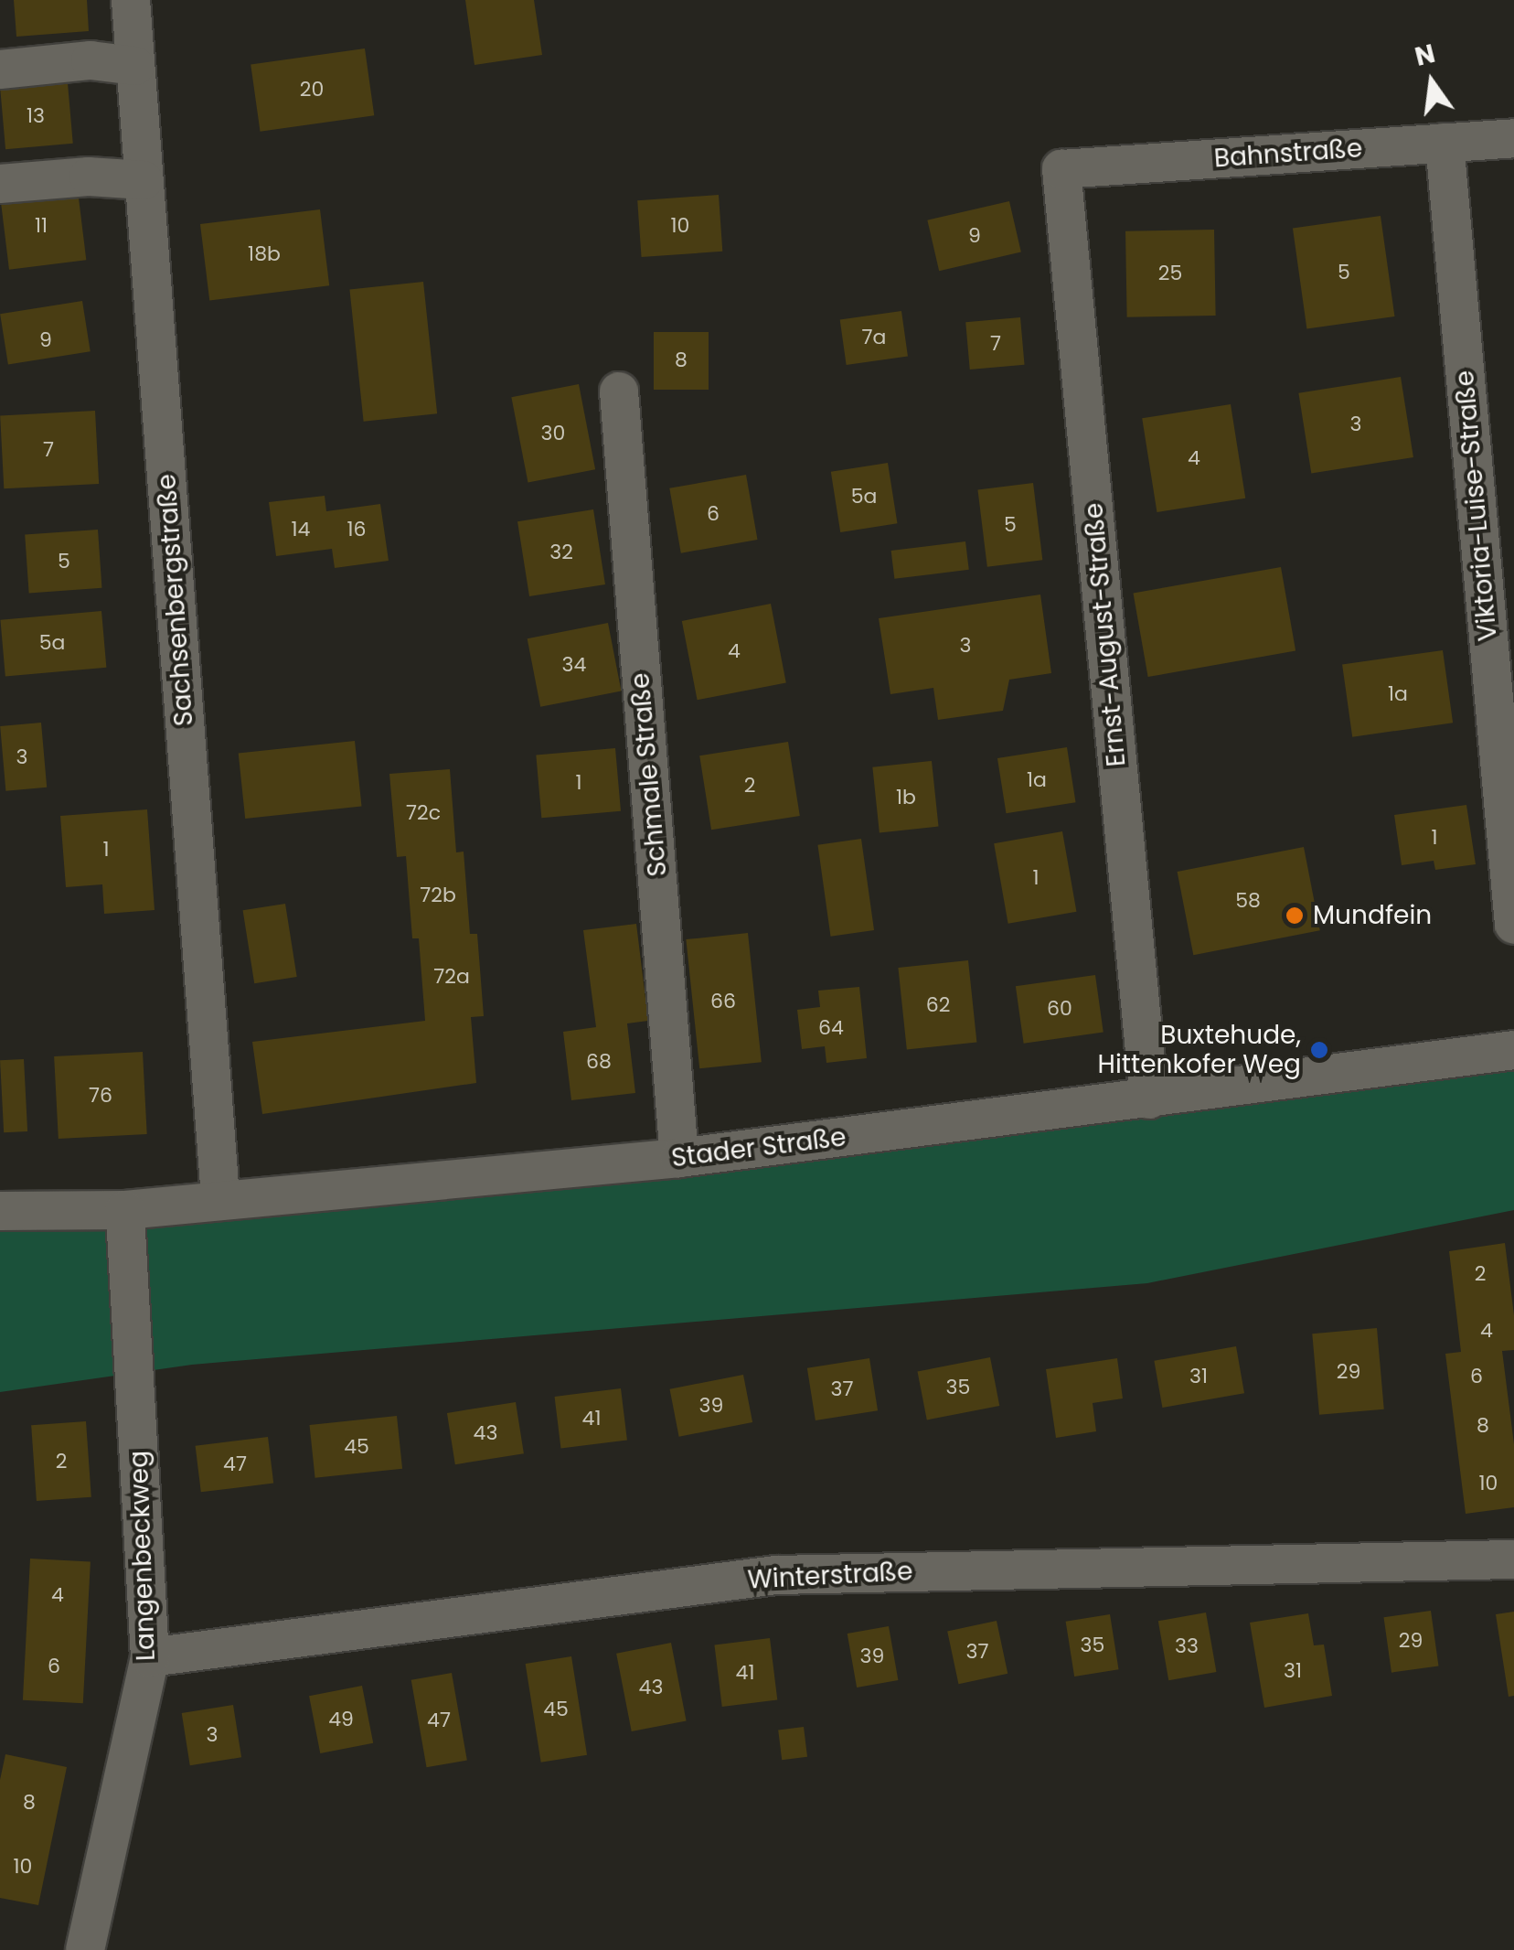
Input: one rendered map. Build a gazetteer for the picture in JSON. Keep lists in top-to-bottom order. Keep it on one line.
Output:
{"streets":{"street":["Bahnstraße","Viktoria-Luise-Straße","Sachsenbergstraße","Ernst-August-Straße","Schmale Straße","Stader Straße","Langenbeckweg","Winterstraße"]},"crossings":[["Bahnstraße","Viktoria-Luise-Straße"],["Bahnstraße","Ernst-August-Straße"],["Sachsenbergstraße","Stader Straße"],["Ernst-August-Straße","Stader Straße"],["Schmale Straße","Stader Straße"],["Stader Straße","Langenbeckweg"],["Langenbeckweg","Winterstraße"]],"places":["Mundfein","Buxtehude, Hittenkofer Weg"],"house_numbers":["20","13","11","10","9","18b","5","25","7a","9","7","8","3","30","7","4","5a","6","5","14","16","32","5","5a","3","4","34","1a","3","1a","1","2","1b","72c","1","1","1","72b","58","72a","66","62","60","64","68","76","2","4","29","31","6","35","37","39","41","8","43","45","2","47","10","4","29","35","33","37","39","6","31","41","43","45","49","47","3","8","10"],"north":"top"}
